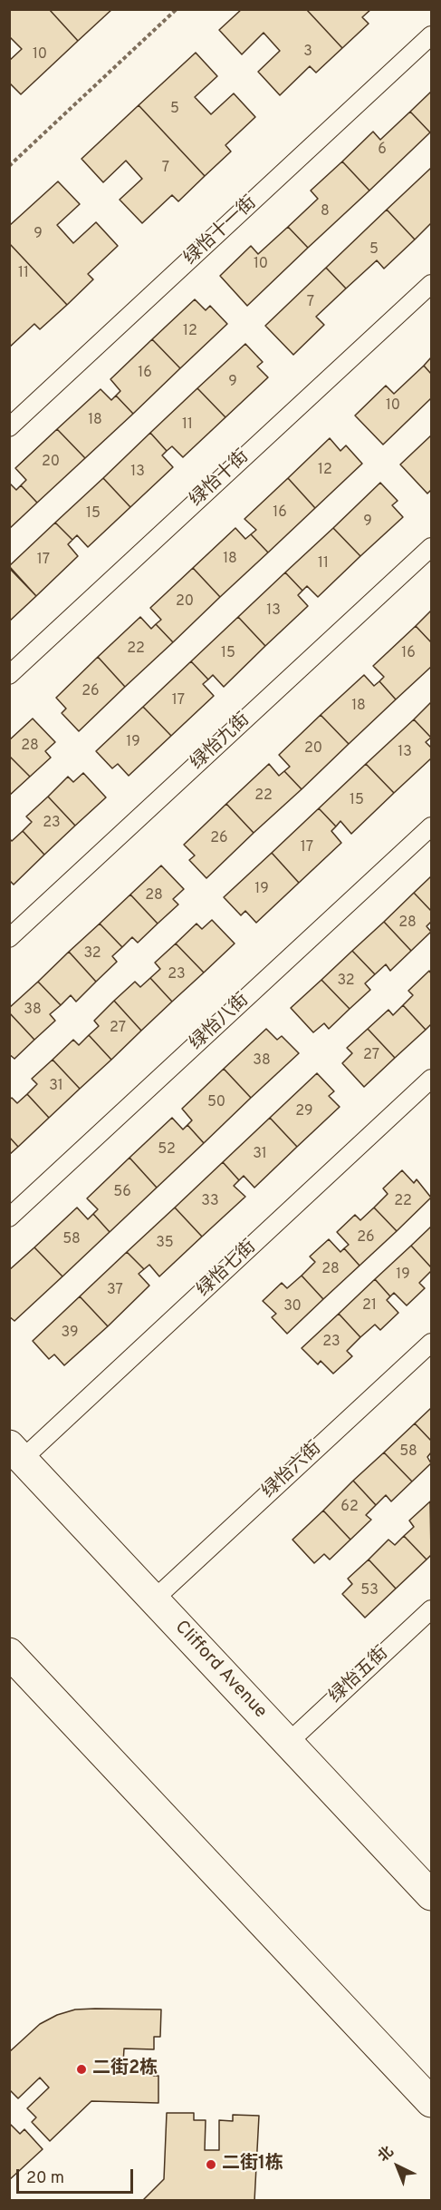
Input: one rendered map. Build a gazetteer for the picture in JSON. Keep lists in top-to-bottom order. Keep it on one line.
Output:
{"streets":{"street":["Clifford Avenue"],"lane":["绿怡十一街","绿怡十街","绿怡九街","绿怡八街","绿怡七街","绿怡六街","绿怡五街"]},"crossings":[["绿怡七街","Clifford Avenue"],["绿怡六街","Clifford Avenue"],["Clifford Avenue","绿怡五街"]],"places":["二街2栋","二街1栋"],"house_numbers":["3","10","5","6","7","8","9","5","10","11","7","12","16","9","10","18","11","20","12","13","16","15","9","18","17","11","20","13","22","15","16","26","17","18","19","28","20","13","22","15","23","26","17","19","28","28","32","23","32","38","27","27","38","31","50","29","52","31","56","33","22","26","58","35","28","19","37","21","30","39","23","58","62","53"],"scale_bar":"20 m","north":"top left"}
